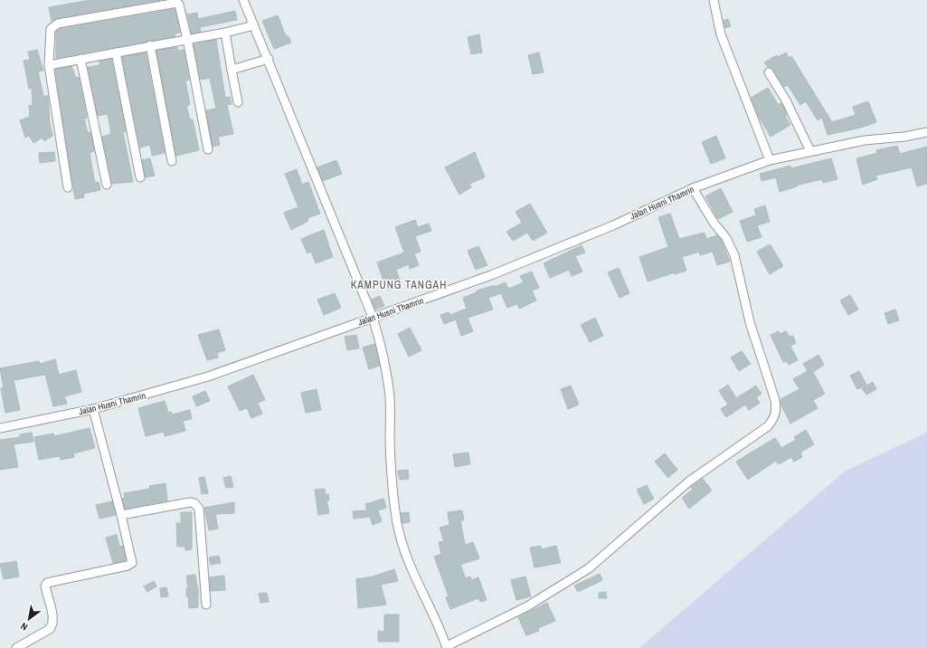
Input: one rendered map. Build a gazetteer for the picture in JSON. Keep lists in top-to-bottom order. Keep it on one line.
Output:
{"streets":{"street":["Jalan Husni Thamrin"]},"districts":["KAMPUNG TANGAH"],"north":"bottom left"}
